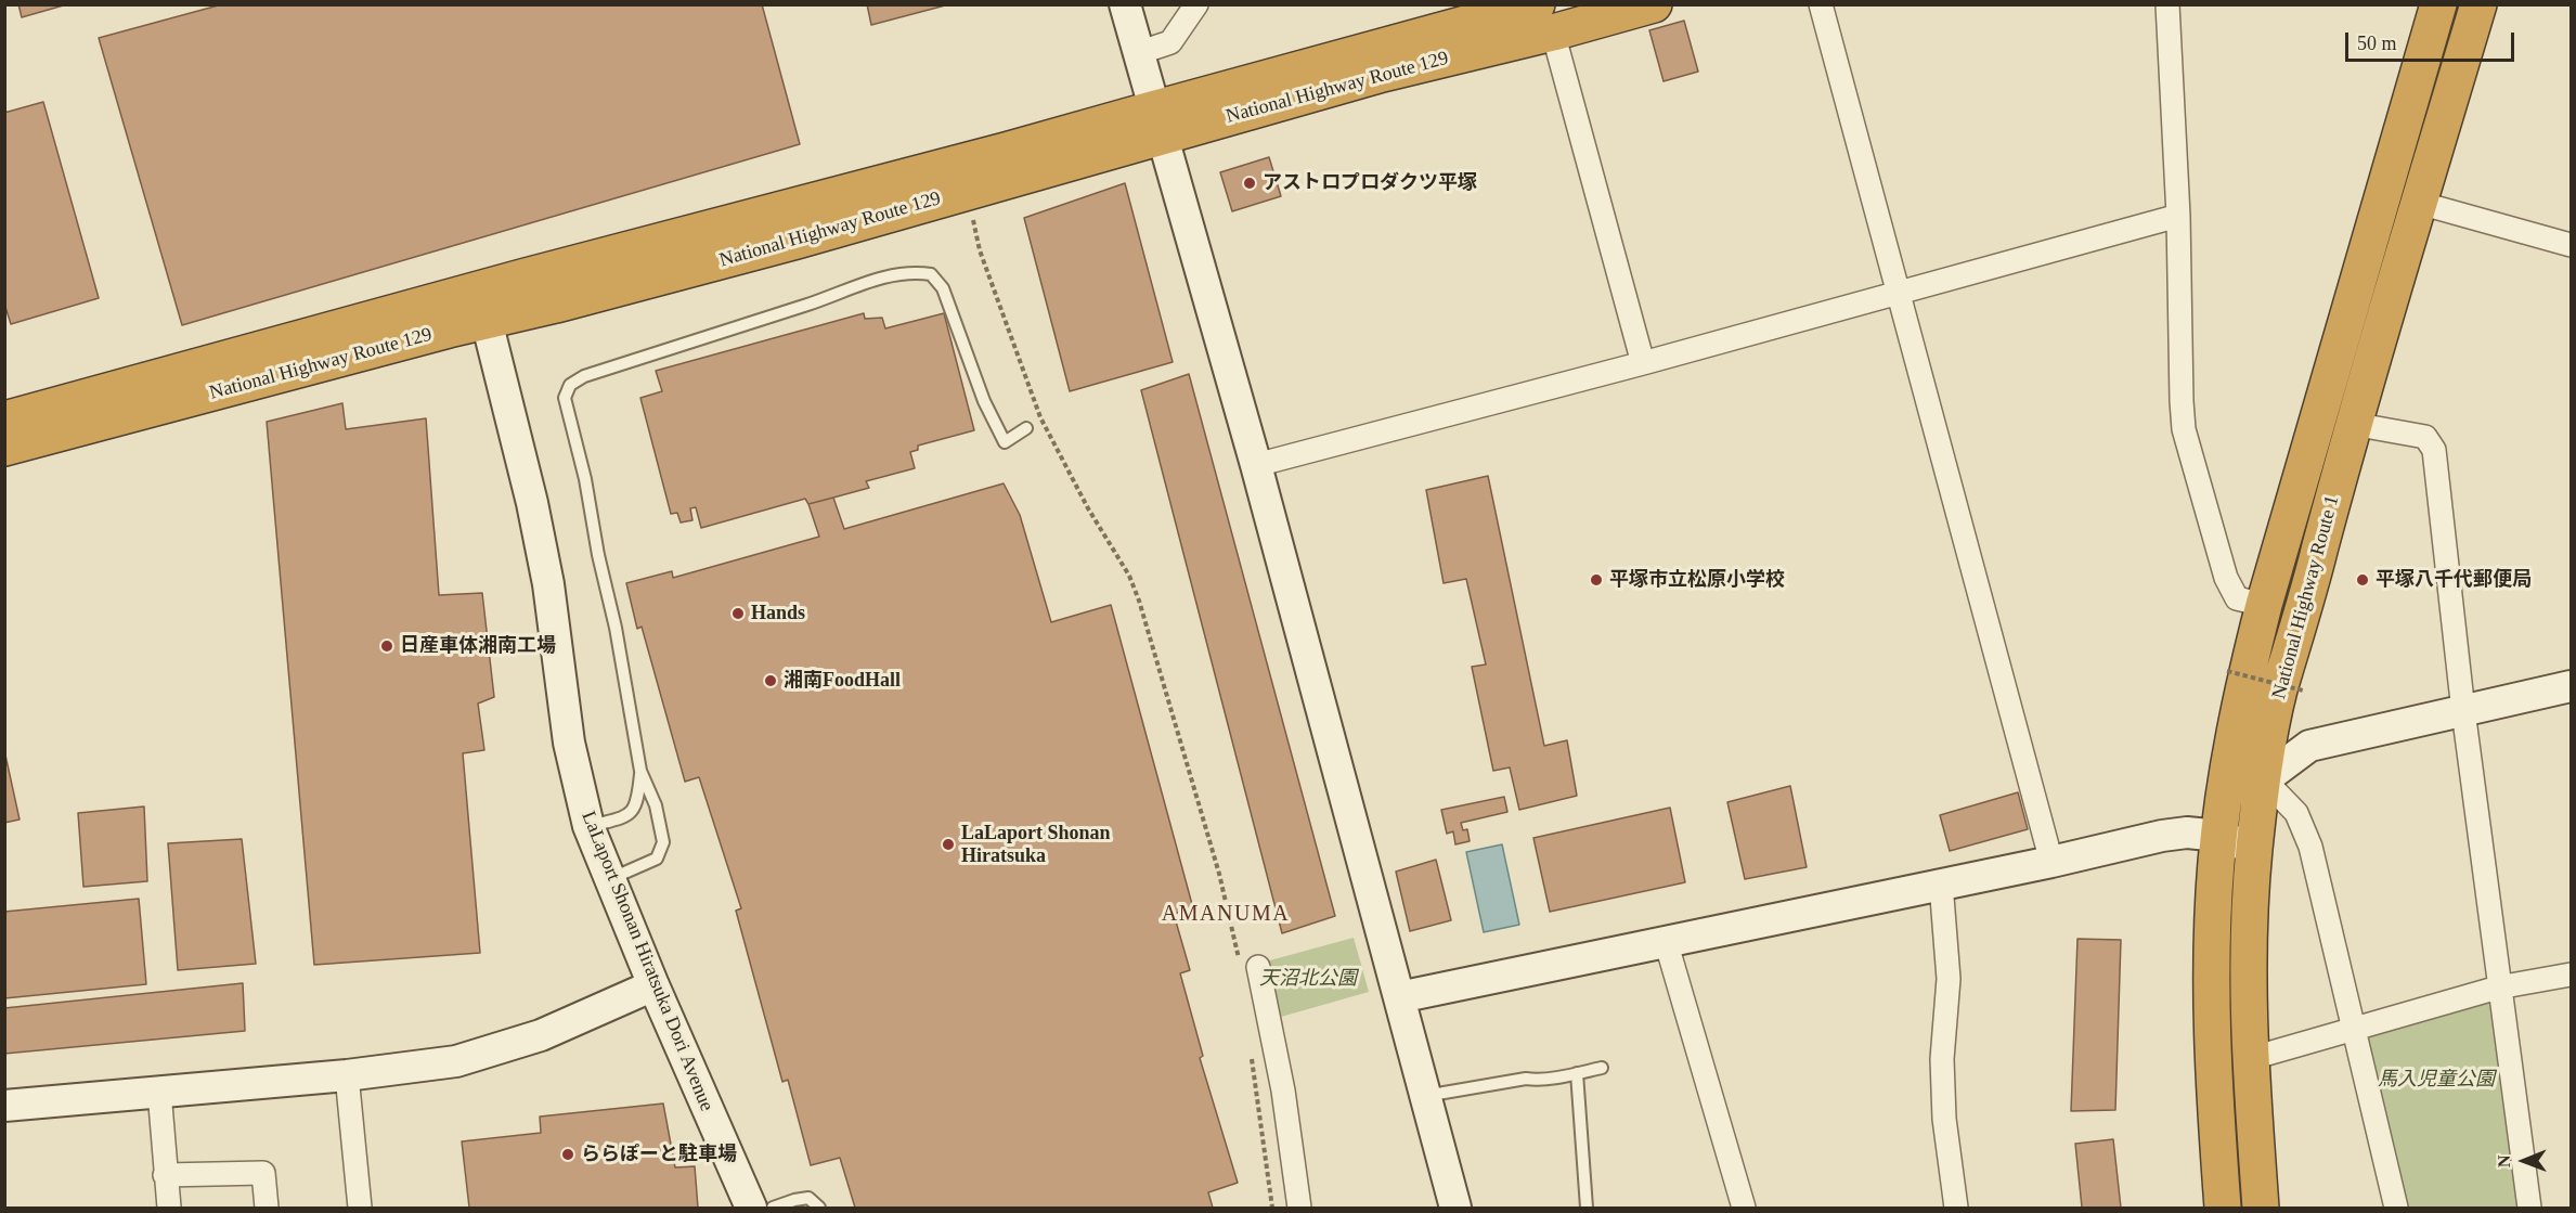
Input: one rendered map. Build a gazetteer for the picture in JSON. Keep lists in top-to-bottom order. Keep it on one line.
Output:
{"streets":{"highway":["National Highway Route 129","National Highway Route 1"],"street":["LaLaport Shonan Hiratsuka Dori Avenue"]},"crossings":[["National Highway Route 129","LaLaport Shonan Hiratsuka Dori Avenue"]],"districts":["AMANUMA"],"parks":["天沼北公園","馬入児童公園"],"places":["アストロプロダクツ平塚","平塚市立松原小学校","平塚八千代郵便局","Hands","日産車体湘南工場","湘南FoodHall","LaLaport Shonan Hiratsuka","ららぽーと駐車場"],"scale_bar":"50 m","north":"left"}
